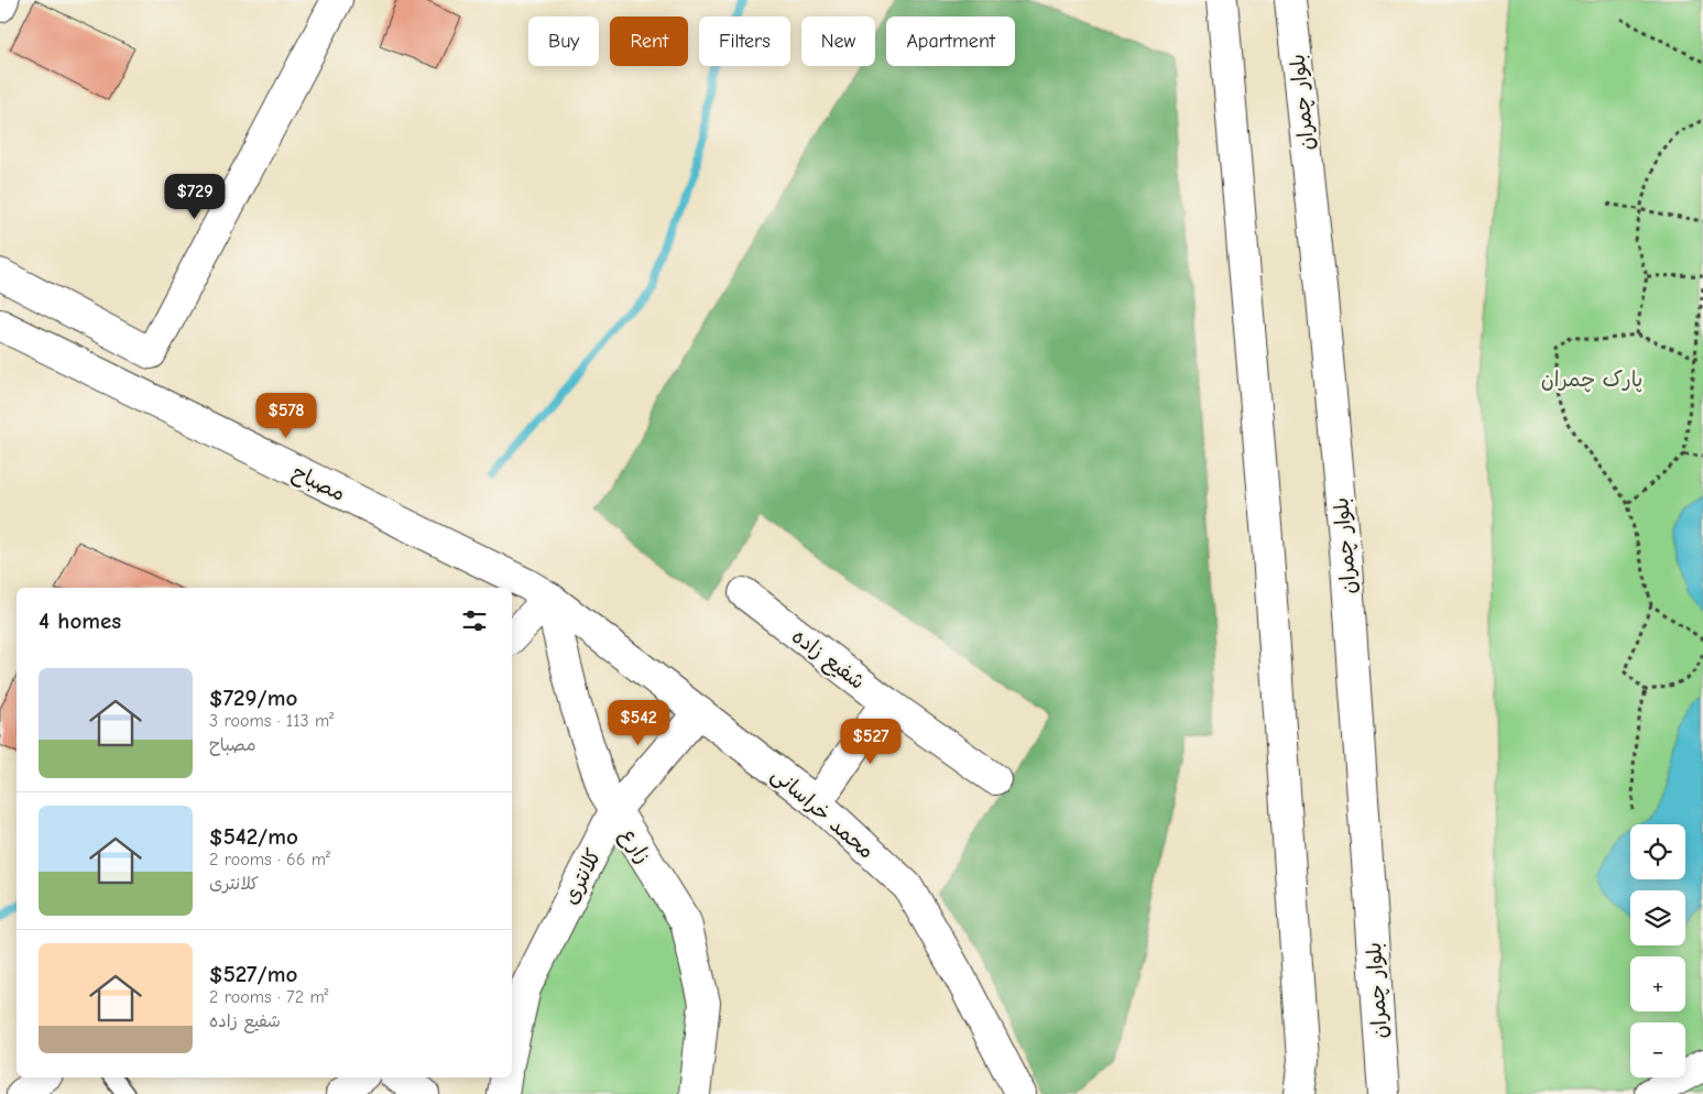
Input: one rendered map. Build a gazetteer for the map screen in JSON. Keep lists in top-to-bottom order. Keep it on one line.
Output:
{"streets":{"street":["بلوار چمران","مصباح","شفیع زاده","محمد خراسانی","زارع","کلانتری"]},"crossings":[["مصباح","محمد خراسانی"],["مصباح","زارع"],["محمد خراسانی","زارع"],["محمد خراسانی","کلانتری"],["زارع","کلانتری"]],"parks":["پارک چمران"],"page":{"chip":["Buy","Rent","Filters","New","Apartment"],"price":["$729","$578","$542","$527"],"heading":"4 homes","list":[{"name":"$729/mo","note":"3 rooms · 113 m² · مصباح"},{"name":"$542/mo","note":"2 rooms · 66 m² · کلانتری"},{"name":"$527/mo","note":"2 rooms · 72 m² · شفیع زاده"}],"map_buttons":["+","−"]}}
